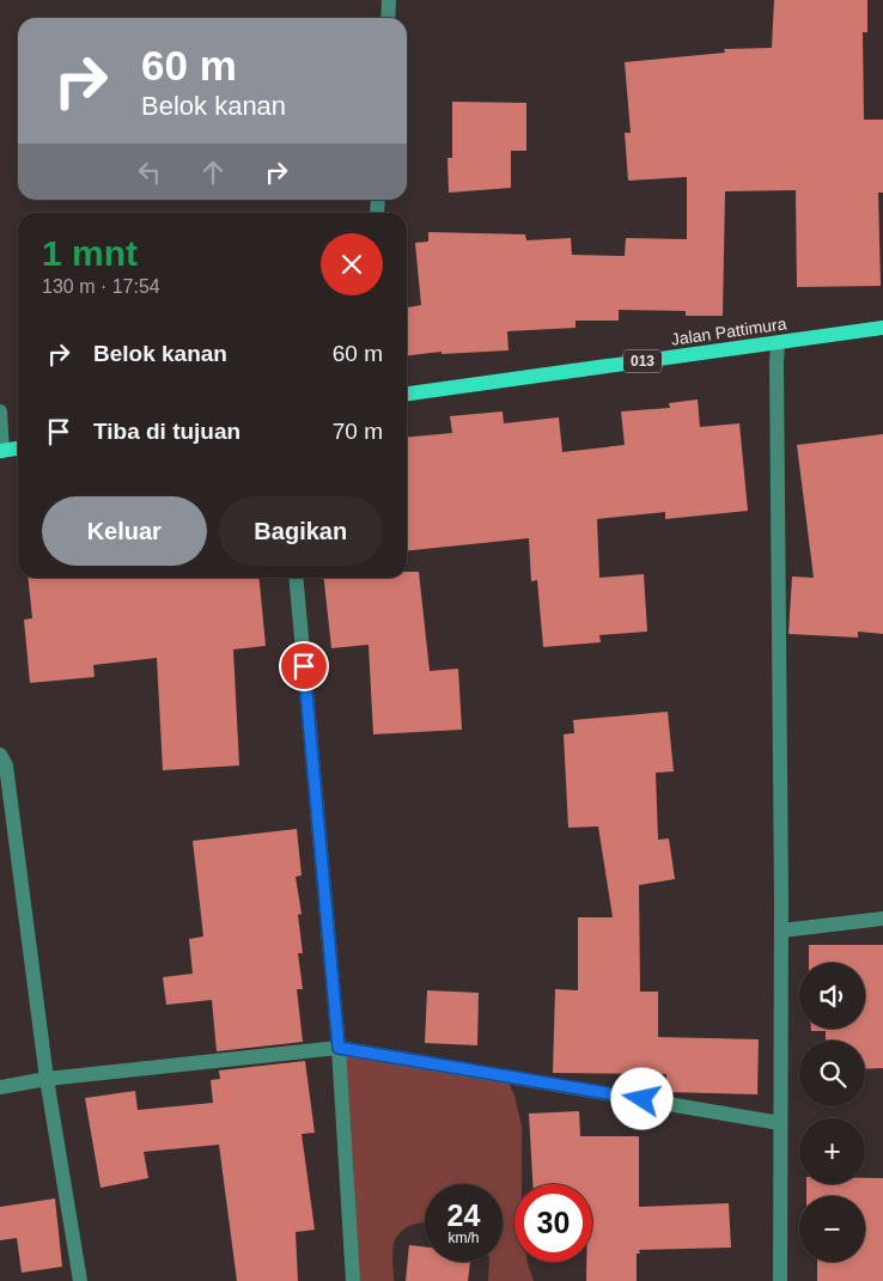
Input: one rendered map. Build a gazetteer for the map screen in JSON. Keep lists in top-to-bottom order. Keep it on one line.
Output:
{"streets":{"main road":["Jalan Pattimura","013"]},"page":{"turn":["60 m","Belok kanan"],"heading":["1 mnt","130 m · 17:54"],"list":[{"name":"Belok kanan","value":"60 m"},{"name":"Tiba di tujuan","value":"70 m"}],"buttons":["Keluar","Bagikan"],"map_buttons":["+","−"],"speed":"24 km/h","limit":"30"}}
